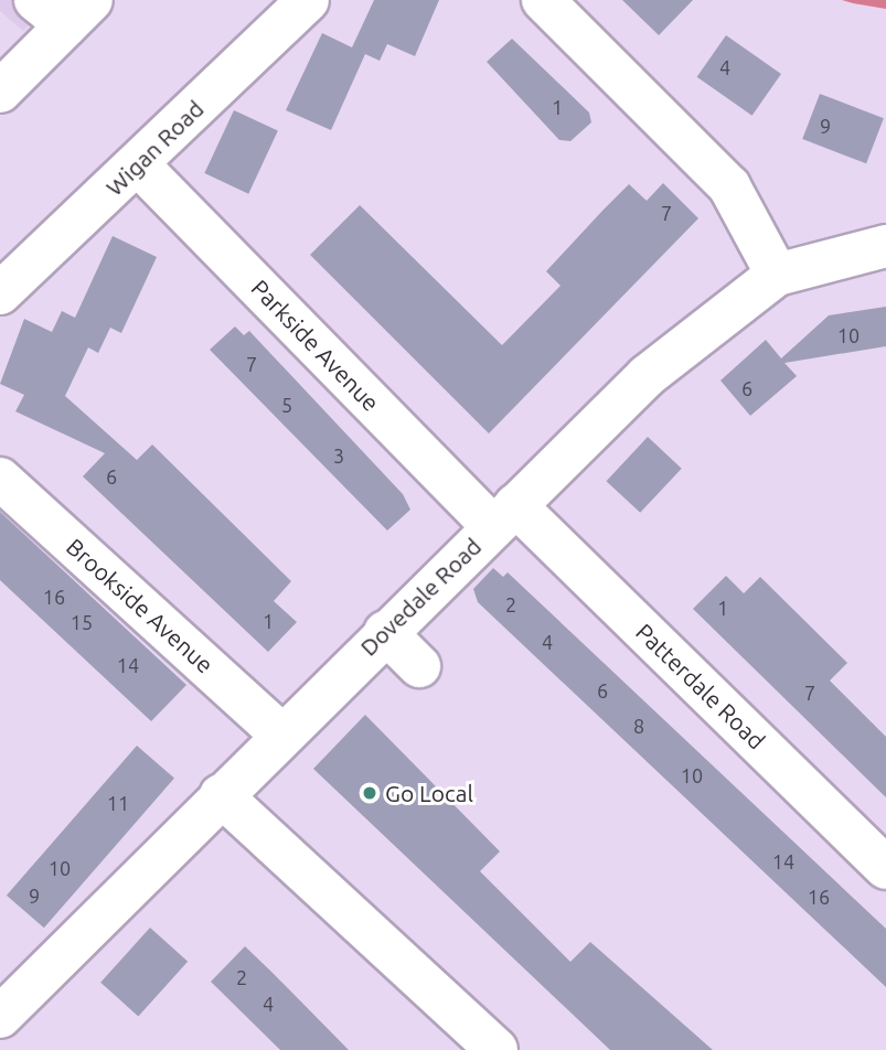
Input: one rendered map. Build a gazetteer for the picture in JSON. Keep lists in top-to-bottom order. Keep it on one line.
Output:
{"streets":{"street":["Wigan Road","Parkside Avenue","Dovedale Road","Brookside Avenue","Patterdale Road"]},"crossings":[["Wigan Road","Parkside Avenue"],["Parkside Avenue","Dovedale Road"],["Parkside Avenue","Patterdale Road"],["Dovedale Road","Brookside Avenue"],["Dovedale Road","Patterdale Road"]],"places":["Go Local"],"house_numbers":["4","1","9","7","10","7","6","5","3","6","16","2","1","1","15","4","14","6","7","8","10","11","14","10","9","16","2","4"]}
